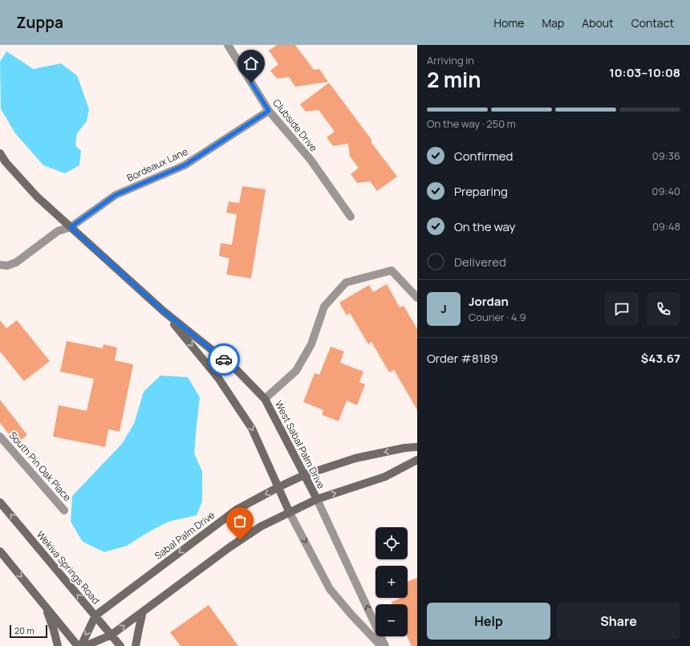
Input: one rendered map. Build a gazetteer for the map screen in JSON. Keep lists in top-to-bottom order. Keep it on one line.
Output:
{"streets":{"street":["Clubside Drive","Bordeaux Lane","West Sabal Palm Drive","South Pin Oak Place","Sabal Palm Drive","Wekiva Springs Road"]},"crossings":[["Clubside Drive","Bordeaux Lane"],["Bordeaux Lane","West Sabal Palm Drive"],["West Sabal Palm Drive","Sabal Palm Drive"],["Sabal Palm Drive","Wekiva Springs Road"]],"scale_bar":"20 m","page":{"header":"Zuppa","nav":["Home","Map","About","Contact"],"heading":["2 min","Arriving in","10:03–10:08"],"panel":["Jordan","Courier · 4.9","Order #8189","$43.67"],"bar":"On the way · 250 m","list":[["Confirmed","09:36"],["Preparing","09:40"],["On the way","09:48"],"Delivered"],"round":"J","map_buttons":["+","−"],"buttons":["Help","Share"],"scale":"20 m"}}
